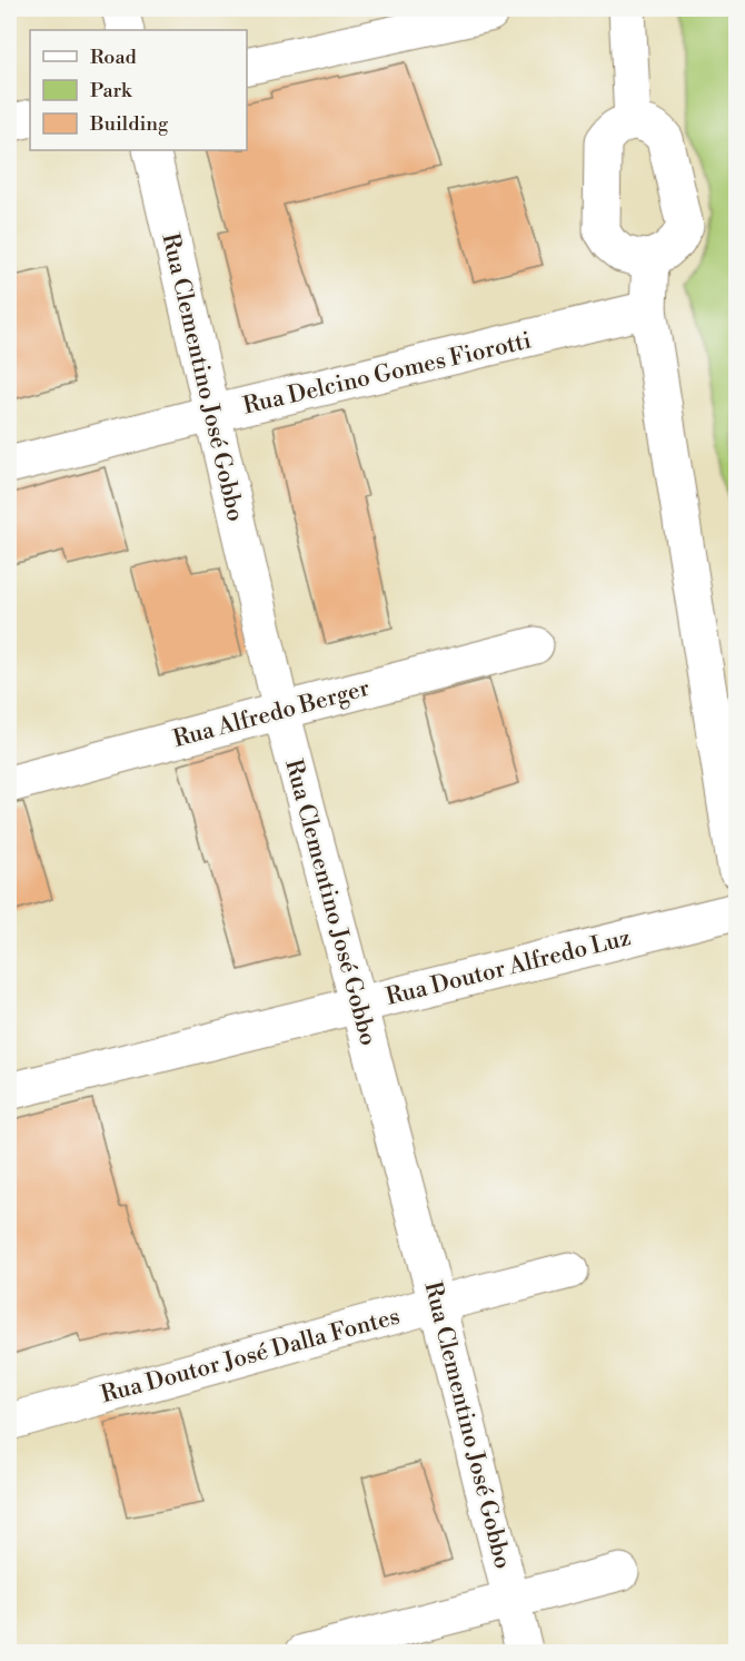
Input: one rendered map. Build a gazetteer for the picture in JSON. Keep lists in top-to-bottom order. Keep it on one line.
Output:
{"streets":{"street":["Rua Delcino Gomes Fiorotti","Rua Clementino José Gobbo","Rua Alfredo Berger","Rua Doutor Alfredo Luz","Rua Doutor José Dalla Fontes"]},"crossings":[["Rua Delcino Gomes Fiorotti","Rua Clementino José Gobbo"],["Rua Clementino José Gobbo","Rua Alfredo Berger"],["Rua Clementino José Gobbo","Rua Doutor Alfredo Luz"],["Rua Clementino José Gobbo","Rua Doutor José Dalla Fontes"]],"legend":["Road","Park","Building"]}
